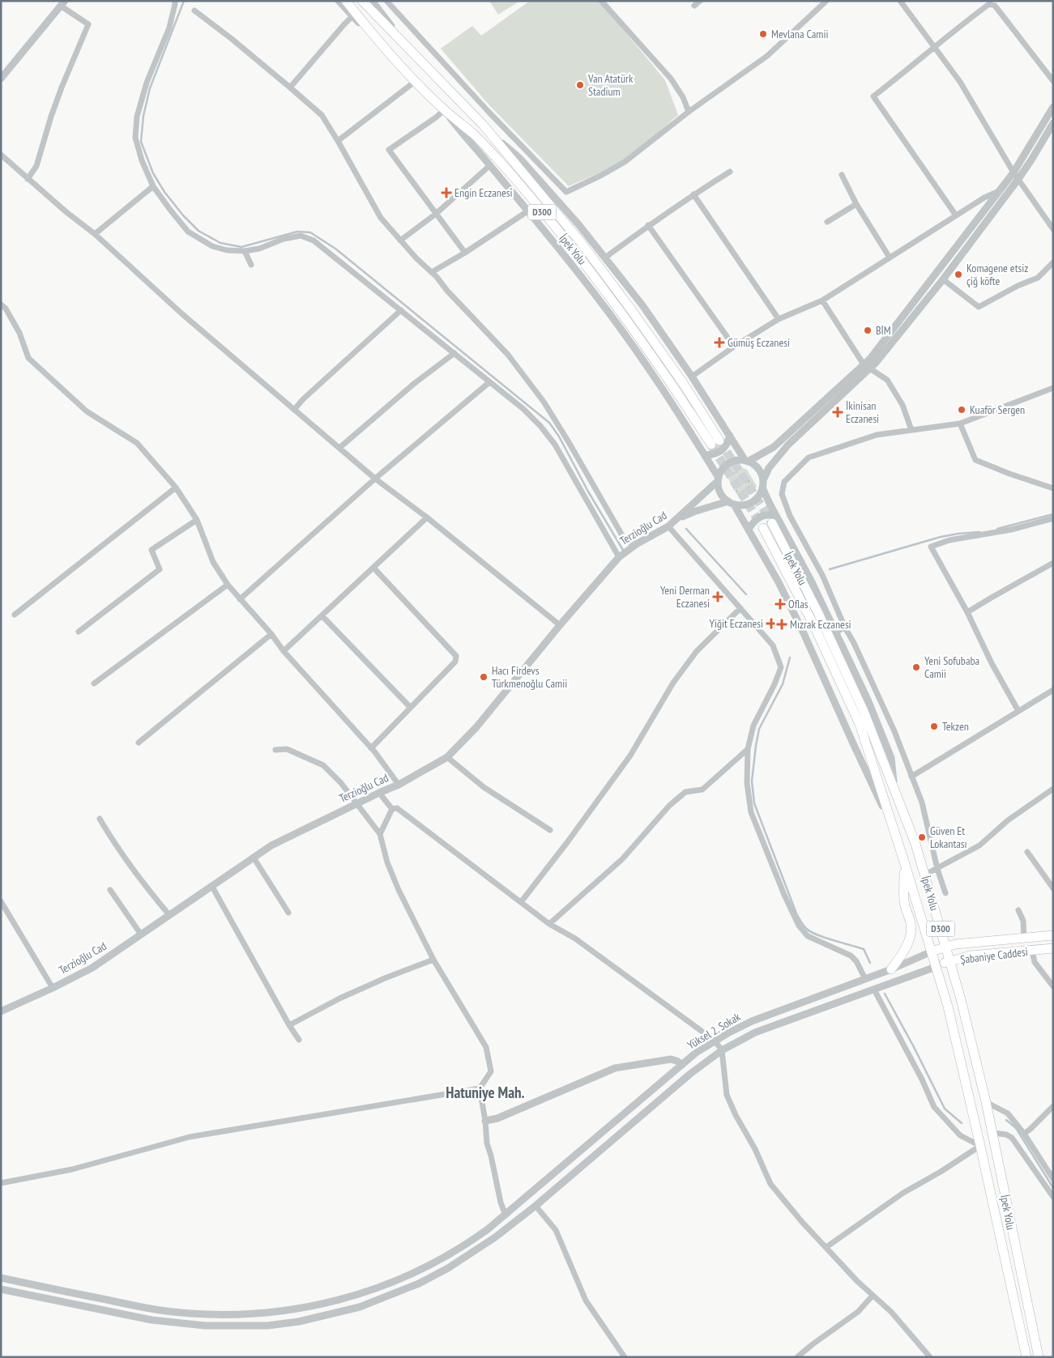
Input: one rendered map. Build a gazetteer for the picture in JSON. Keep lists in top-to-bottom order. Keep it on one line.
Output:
{"streets":{"highway":["D300","İpek Yolu","Şabaniye Caddesi"],"street":["Terzioğlu Cad","Yüksel 2. Sokak"]},"crossings":[["İpek Yolu","Şabaniye Caddesi"],["İpek Yolu","Yüksel 2. Sokak"],["Şabaniye Caddesi","Yüksel 2. Sokak"]],"districts":["Hatuniye Mah."],"places":{"other":["Mevlana Camii","Van Atatürk Stadium","Komagene etsiz çiğ köfte","BİM","Kuaför Sergen","Yeni Sofubaba Camii","Hacı Firdevs Türkmenoğlu Camii","Tekzen","Güven Et Lokantası"],"health":["Engin Eczanesi","Gümüş Eczanesi","İkinisan Eczanesi","Yeni Derman Eczanesi","Oflas","Yiğit Eczanesi","Mızrak Eczanesi"]}}
